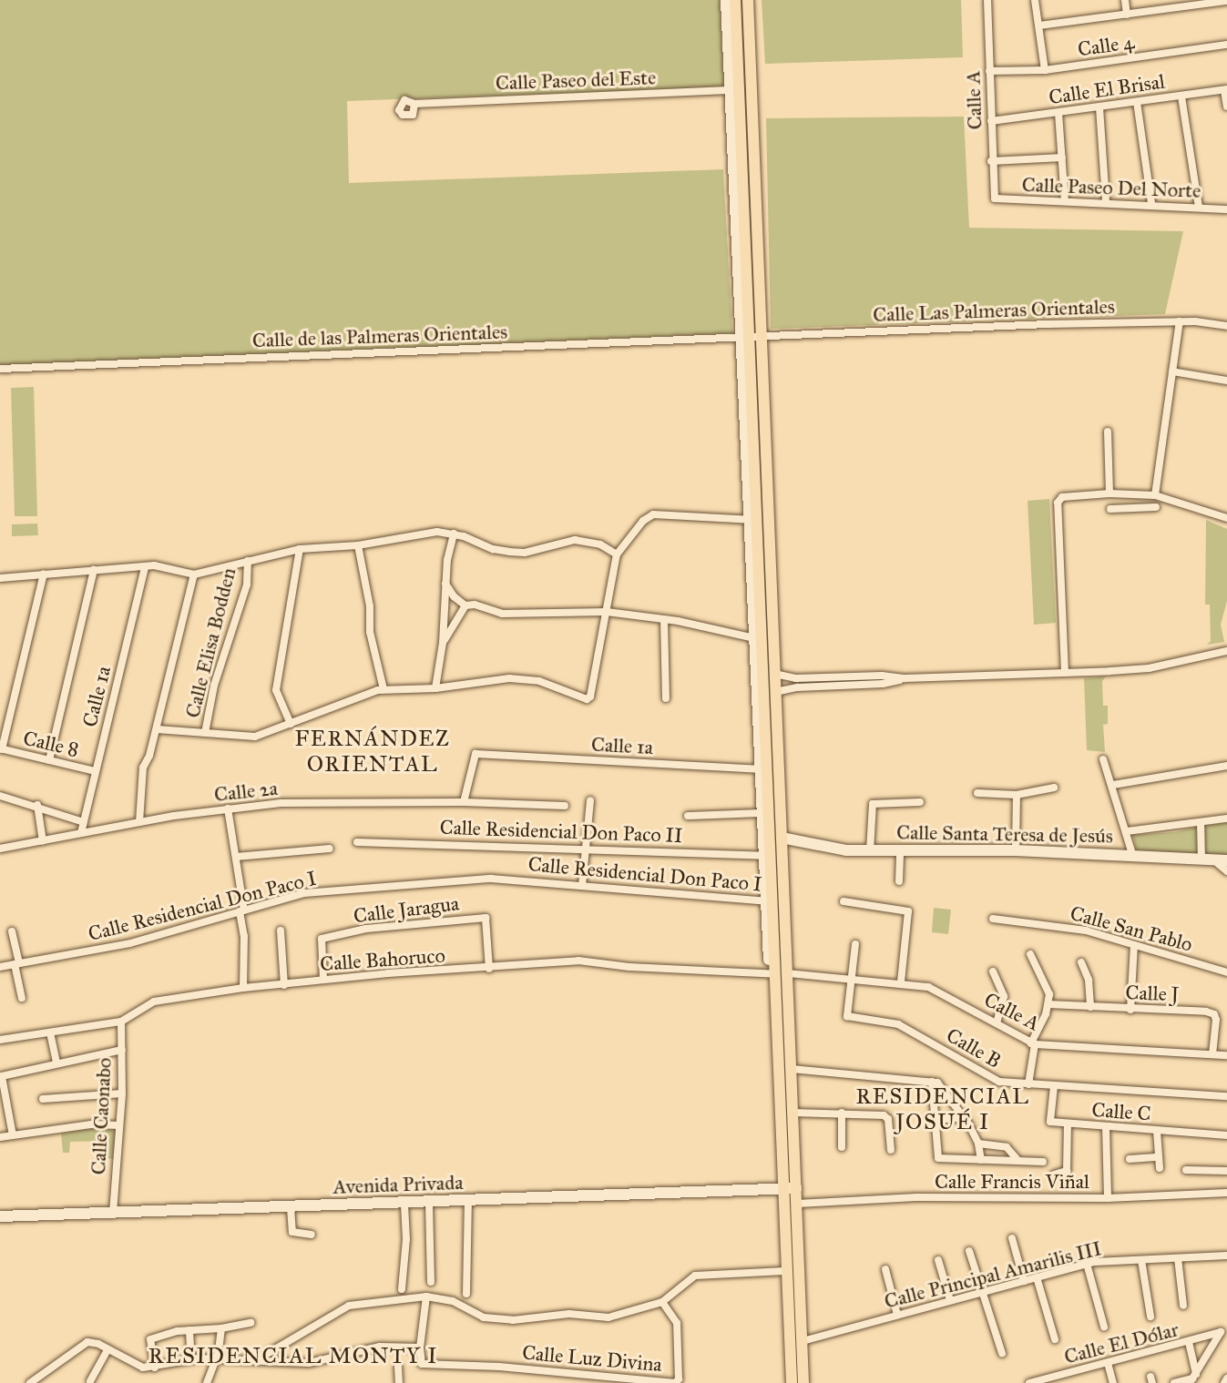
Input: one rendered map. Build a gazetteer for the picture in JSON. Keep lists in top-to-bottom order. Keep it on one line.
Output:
{"streets":{"street":["Calle 4","Calle Paseo del Este","Calle El Brisal","Calle A","Calle Paseo Del Norte","Calle Las Palmeras Orientales","Calle de las Palmeras Orientales","Calle Elisa Bodden","Calle 1a","Calle 8","Calle 2a","Calle Residencial Don Paco II","Calle Santa Teresa de Jesús","Calle Residencial Don Paco I","Calle Jaragua","Calle San Pablo","Calle Bahoruco","Calle J","Calle B","Calle C","Calle Caonabo","Calle Francis Viñal","Avenida Privada","Calle Principal Amarilis III","Calle El Dólar","Calle Luz Divina"]},"crossings":[["Calle 4","Calle A"],["Calle El Brisal","Calle A"],["Calle A","Calle Paseo Del Norte"],["Calle A","Calle J"],["Calle A","Calle B"],["Calle Las Palmeras Orientales","Calle de las Palmeras Orientales"],["Calle 1a","Calle 8"],["Calle 1a","Calle 2a"],["Calle Jaragua","Calle Bahoruco"],["Calle Bahoruco","Calle Caonabo"],["Calle B","Calle C"],["Calle Caonabo","Avenida Privada"]],"districts":["FERNÁNDEZ ORIENTAL","RESIDENCIAL JOSUÉ I","RESIDENCIAL MONTY I"]}
